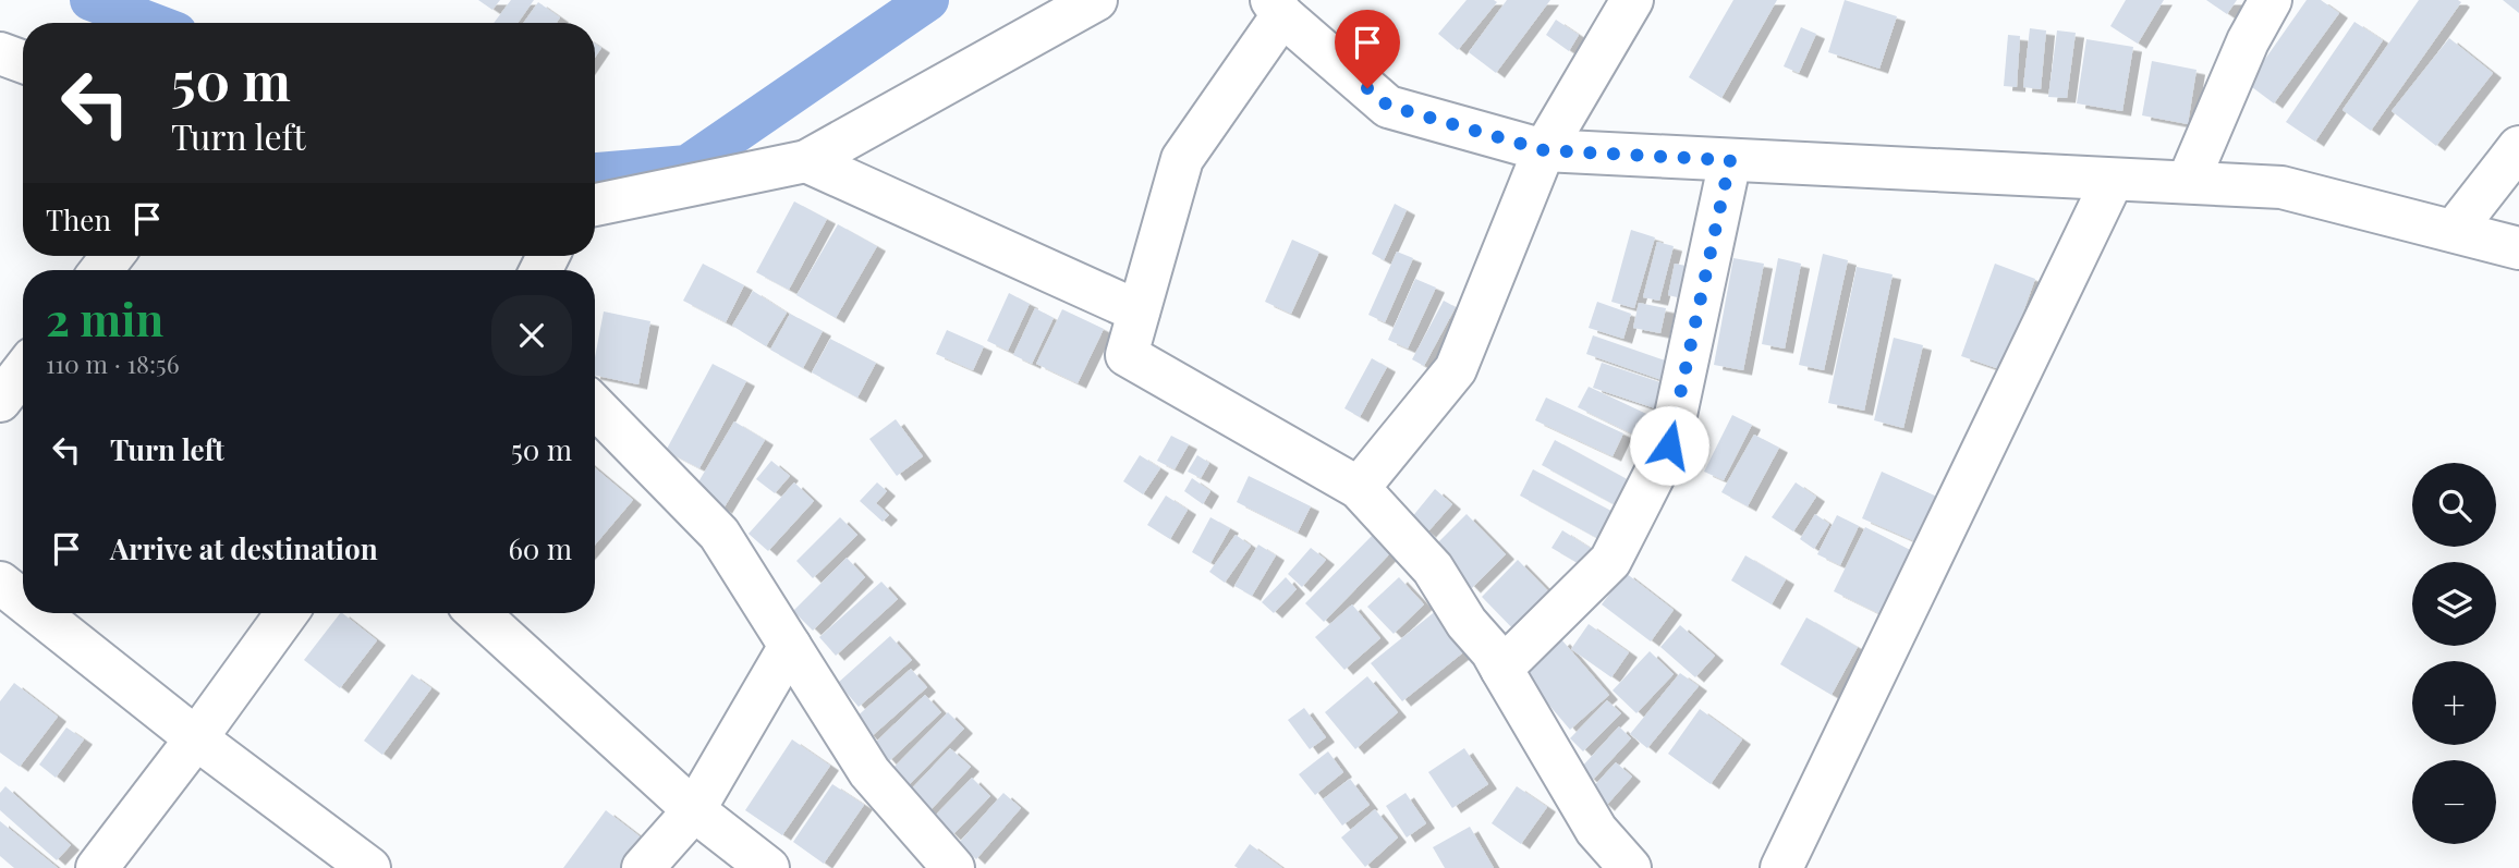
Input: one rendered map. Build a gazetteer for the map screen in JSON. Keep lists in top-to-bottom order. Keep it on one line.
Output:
{"page":{"turn":["50 m","Turn left"],"then":"Then","heading":["2 min","110 m · 18:56"],"list":[{"name":"Turn left","value":"50 m"},{"name":"Arrive at destination","value":"60 m"}],"map_buttons":["+","−"]}}
